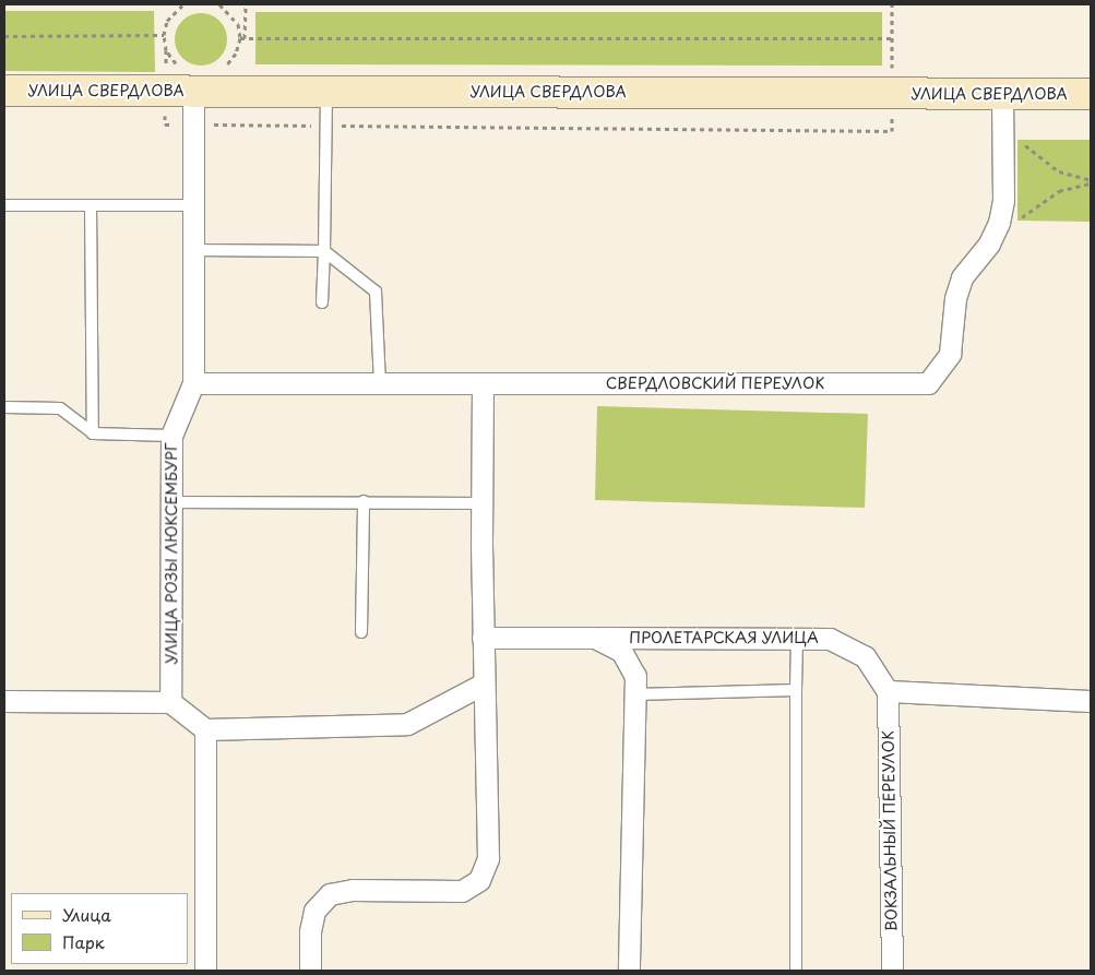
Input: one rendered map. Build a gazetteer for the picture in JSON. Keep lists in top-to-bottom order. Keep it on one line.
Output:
{"streets":{"main road":["УЛИЦА СВЕРДЛОВА"],"street":["СВЕРДЛОВСКИЙ ПЕРЕУЛОК","УЛИЦА РОЗЫ ЛЮКСЕМБУРГ","ПРОЛЕТАРСКАЯ УЛИЦА","ВОКЗАЛЬНЫЙ ПЕРЕУЛОК"]},"crossings":[["УЛИЦА СВЕРДЛОВА","СВЕРДЛОВСКИЙ ПЕРЕУЛОК"],["УЛИЦА СВЕРДЛОВА","УЛИЦА РОЗЫ ЛЮКСЕМБУРГ"],["СВЕРДЛОВСКИЙ ПЕРЕУЛОК","УЛИЦА РОЗЫ ЛЮКСЕМБУРГ"],["ПРОЛЕТАРСКАЯ УЛИЦА","ВОКЗАЛЬНЫЙ ПЕРЕУЛОК"]],"legend":["Улица","Парк"]}
